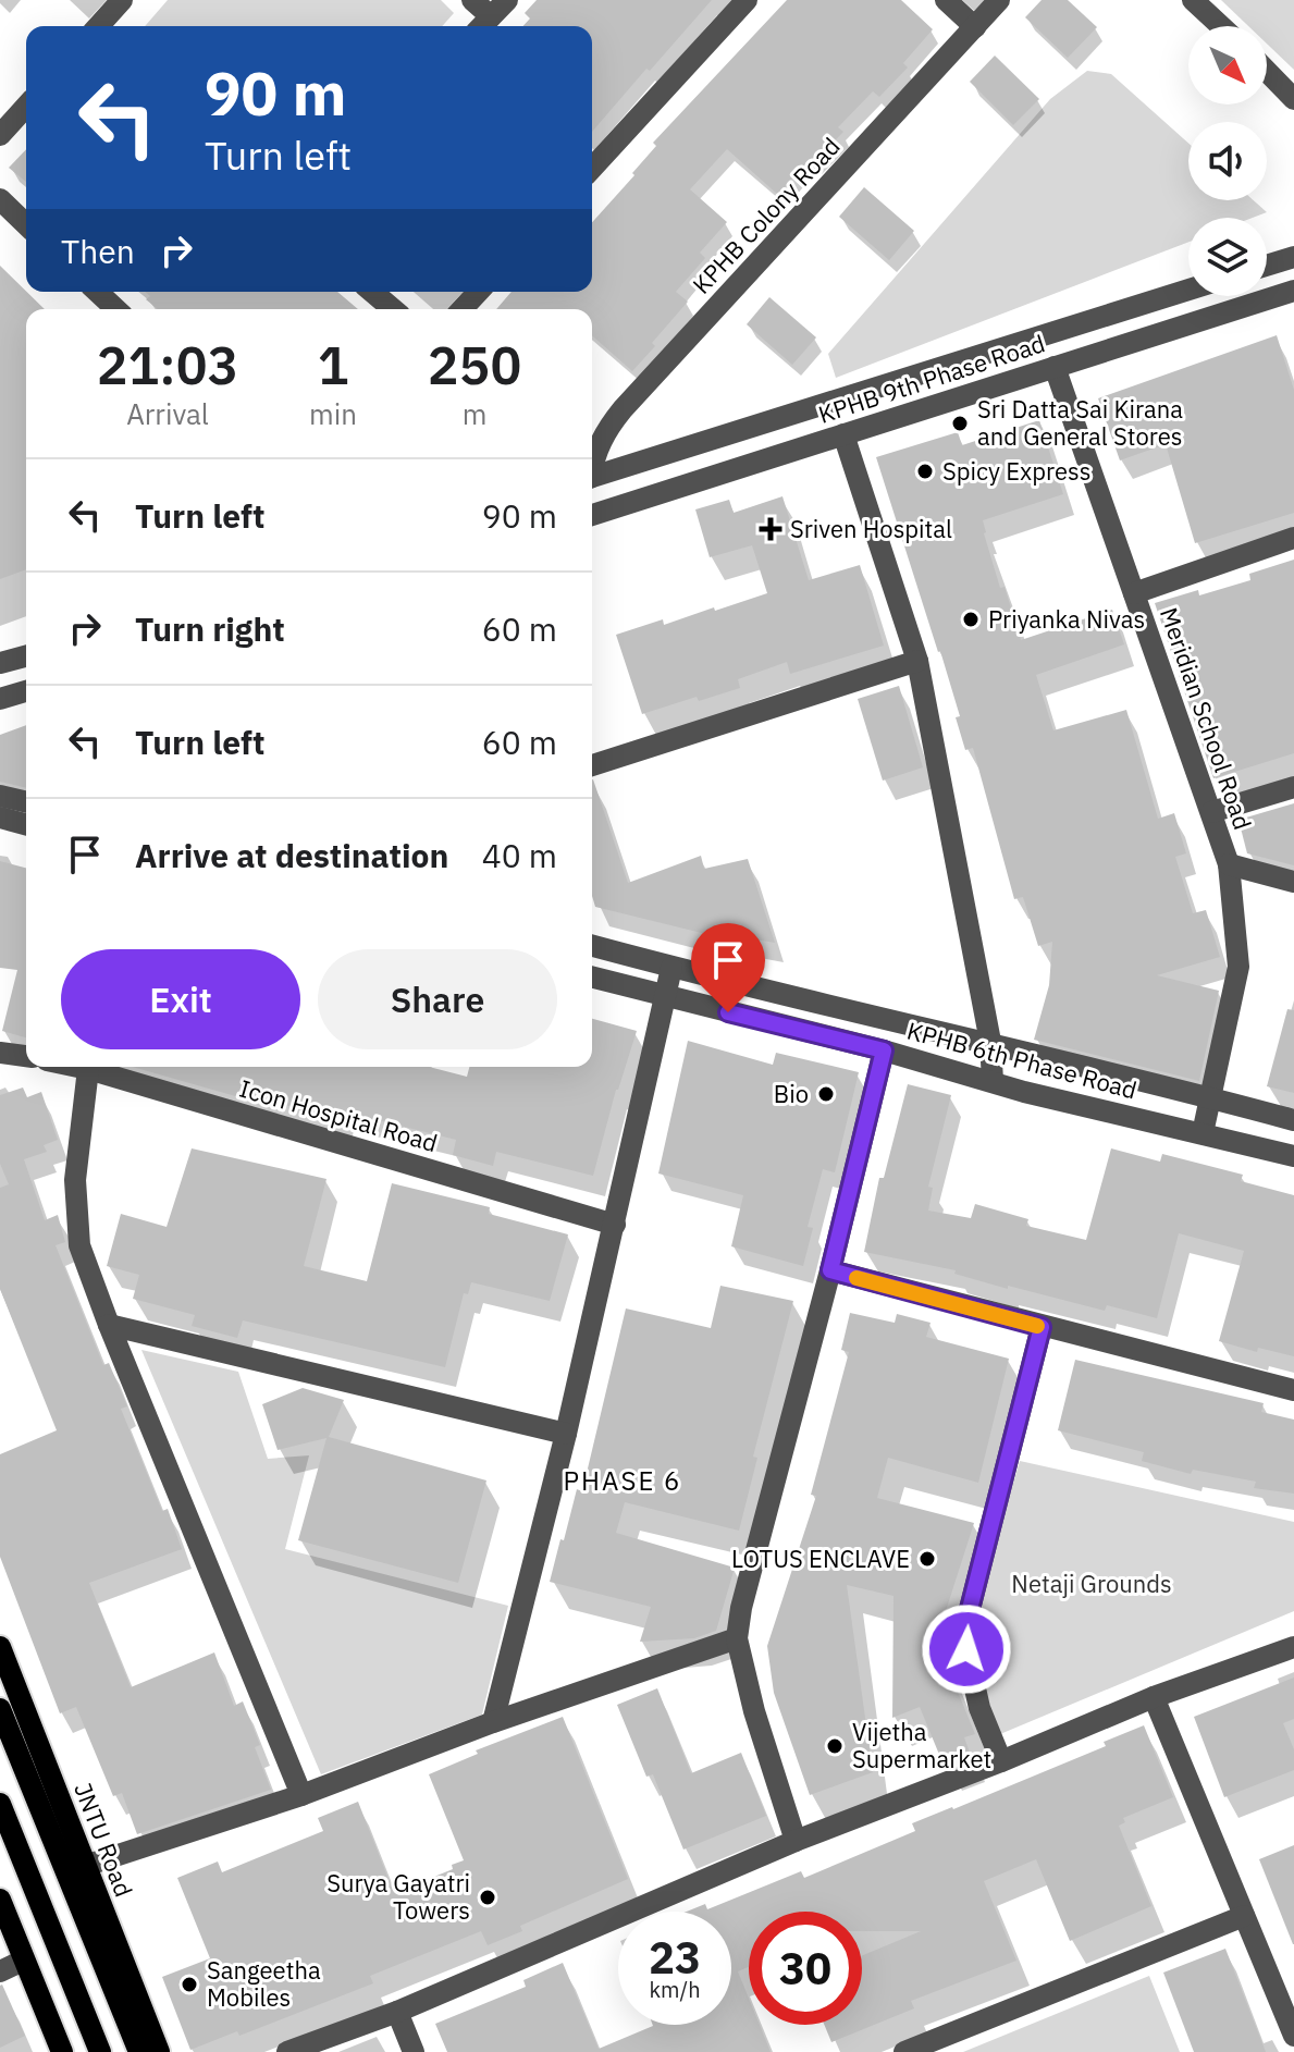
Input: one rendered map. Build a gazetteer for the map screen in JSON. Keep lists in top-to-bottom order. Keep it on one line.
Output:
{"streets":{"main road":["JNTU Road"],"street":["KPHB Colony Road","KPHB 9th Phase Road","Meridian School Road","KPHB 6th Phase Road","Icon Hospital Road"]},"crossings":[["KPHB 9th Phase Road","Meridian School Road"],["Meridian School Road","KPHB 6th Phase Road"]],"districts":["PHASE 6"],"parks":["Netaji Grounds"],"places":{"other":["Sri Datta Sai Kirana and General Stores","Spicy Express","Priyanka Nivas","Bio","LOTUS ENCLAVE","Vijetha Supermarket","Surya Gayatri Towers","Sangeetha Mobiles"],"health":["Sriven Hospital"]},"north":"bottom right","page":{"turn":["90 m","Turn left"],"then":"Then","eta":["21:03","Arrival","1","min","250","m"],"list":[{"name":"Turn left","value":"90 m"},{"name":"Turn right","value":"60 m"},{"name":"Turn left","value":"60 m"},{"name":"Arrive at destination","value":"40 m"}],"buttons":["Exit","Share"],"speed":"23 km/h","limit":"30"}}
